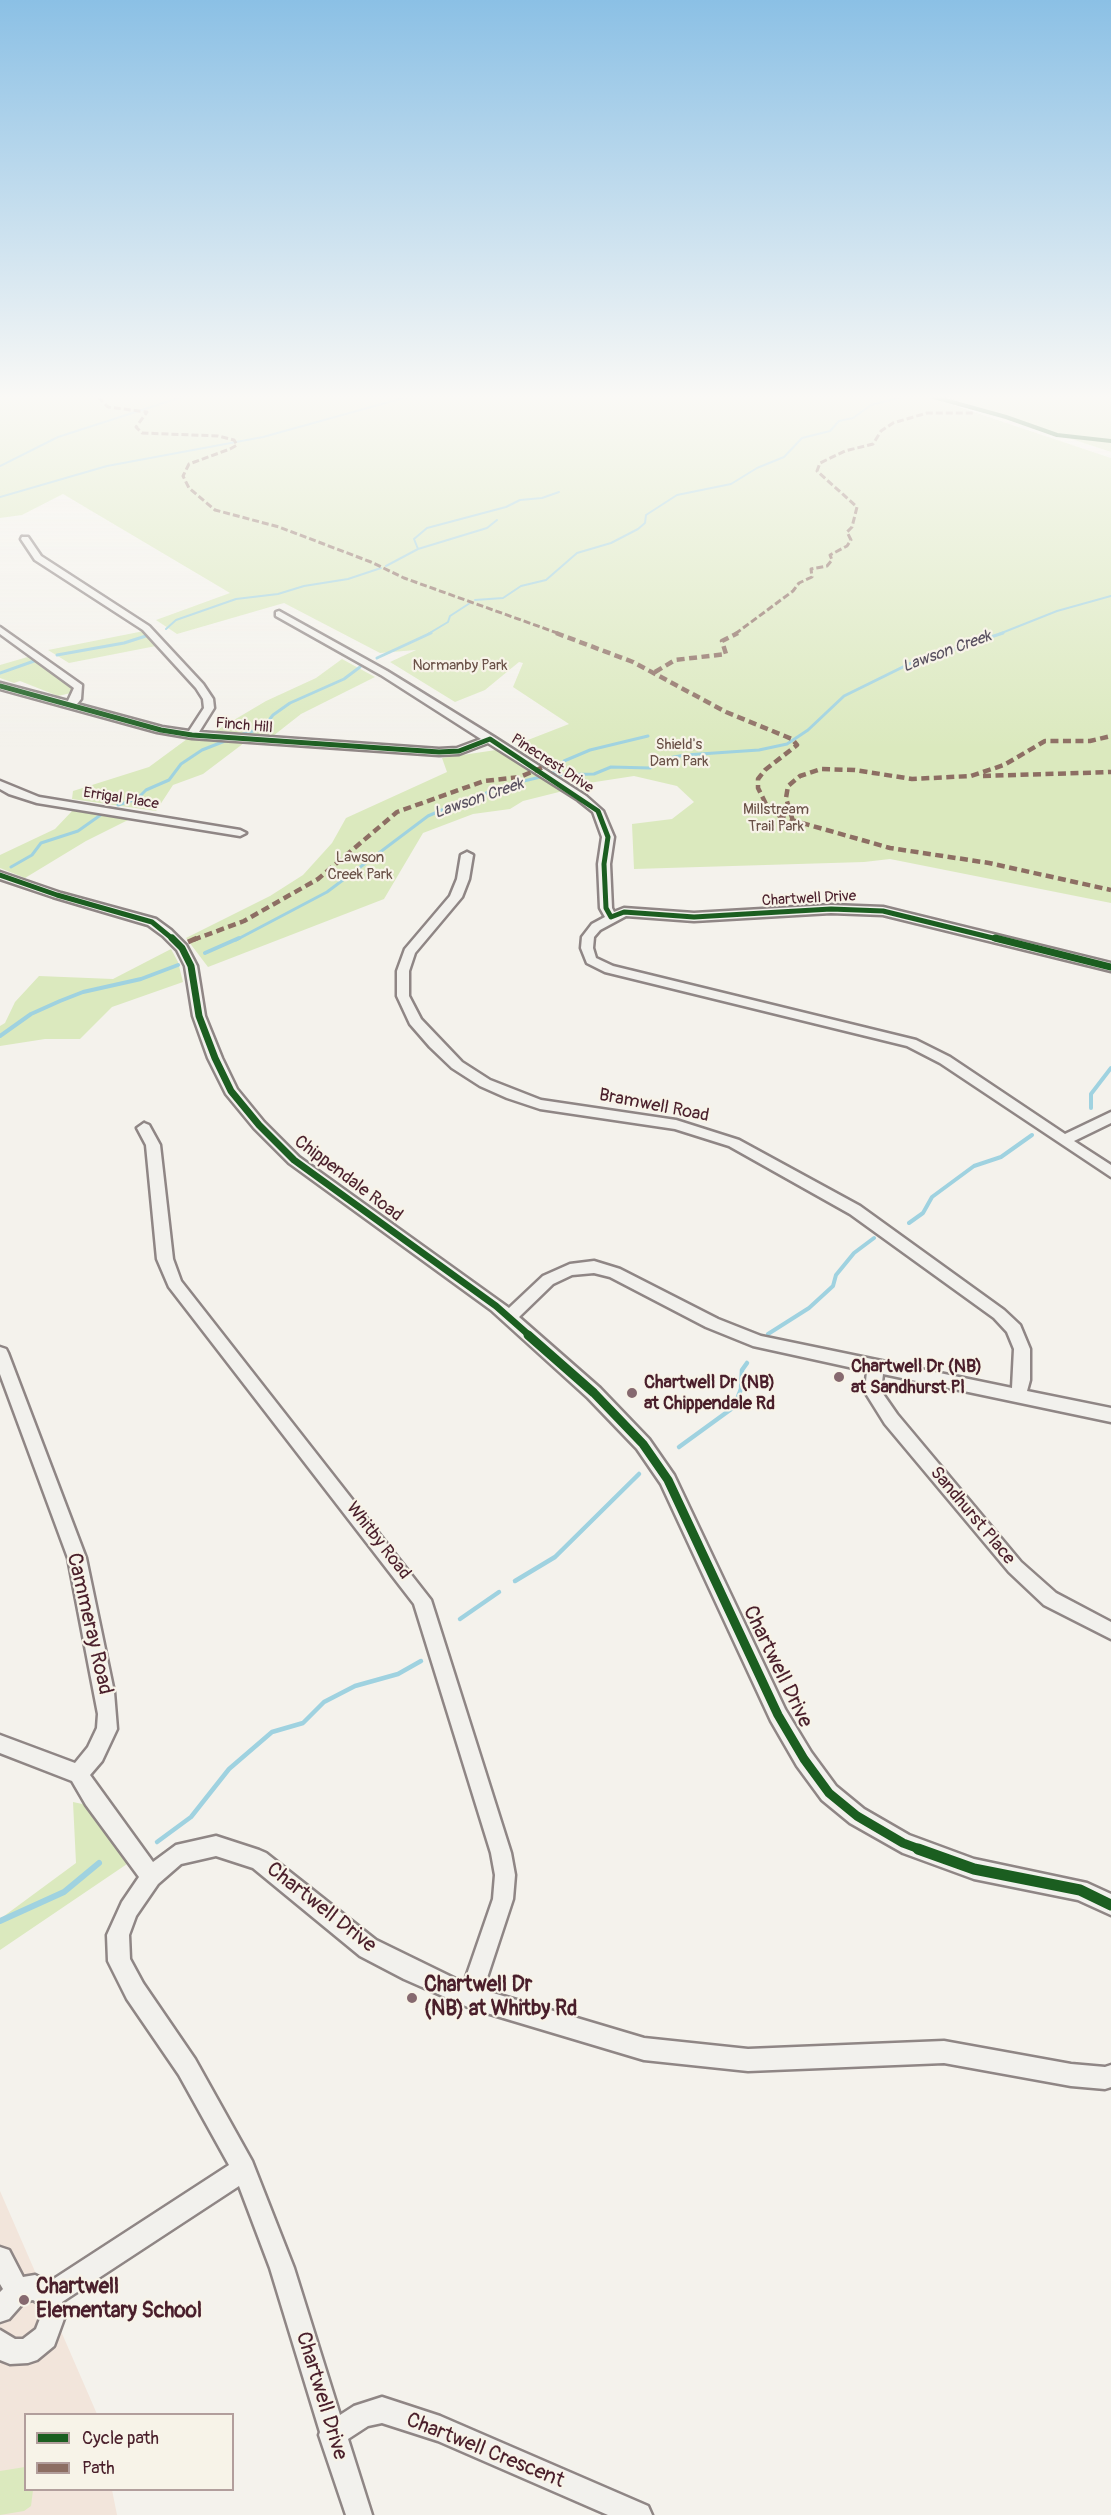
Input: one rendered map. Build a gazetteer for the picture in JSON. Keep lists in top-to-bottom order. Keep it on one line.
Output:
{"streets":{"street":["Finch Hill","Pinecrest Drive","Errigal Place","Chartwell Drive","Bramwell Road","Chippendale Road","Sandhurst Place","Whitby Road","Cammeray Road","Chartwell Crescent"]},"crossings":[["Finch Hill","Pinecrest Drive"],["Pinecrest Drive","Chartwell Drive"],["Chartwell Drive","Chippendale Road"],["Chartwell Drive","Whitby Road"],["Chartwell Drive","Chartwell Crescent"]],"water":["Lawson Creek"],"parks":["Normanby Park","Shield's Dam Park","Millstream Trail Park","Lawson Creek Park"],"places":["Chartwell Dr (NB) at Sandhurst Pl","Chartwell Dr (NB) at Chippendale Rd","Chartwell Dr (NB) at Whitby Rd","Chartwell Elementary School"],"legend":["Cycle path","Path"]}
